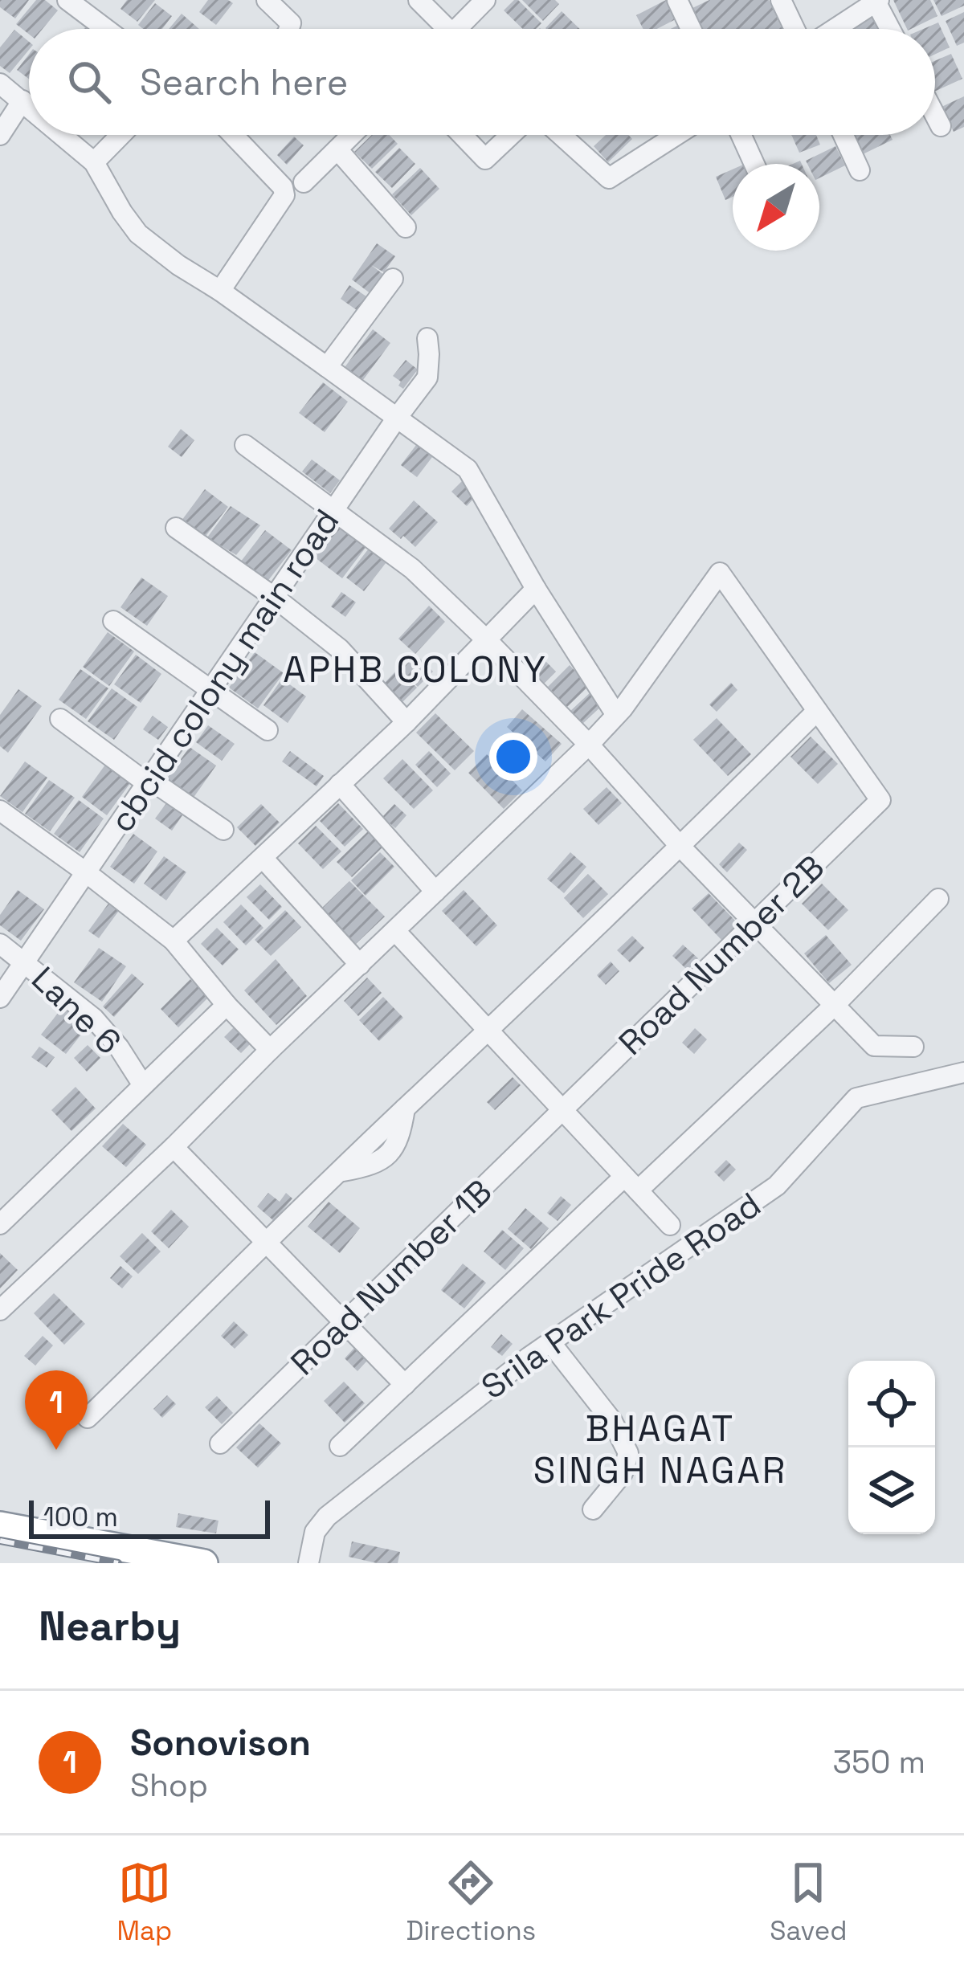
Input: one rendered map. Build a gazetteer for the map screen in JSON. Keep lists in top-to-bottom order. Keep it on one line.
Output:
{"streets":{"street":["cbcid colony main road","Road Number 2B","Lane 6","Road Number 1B","Srila Park Pride Road"]},"crossings":[["cbcid colony main road","Lane 6"],["Road Number 2B","Road Number 1B"]],"districts":["APHB COLONY","BHAGAT SINGH NAGAR"],"scale_bar":"100 m","north":"bottom left","page":{"search":"Search here","pins":"1","scale":"100 m","heading":"Nearby","list":[{"mark":"1","name":"Sonovison","note":"Shop","value":"350 m"}],"nav":["Map","Directions","Saved"]}}
